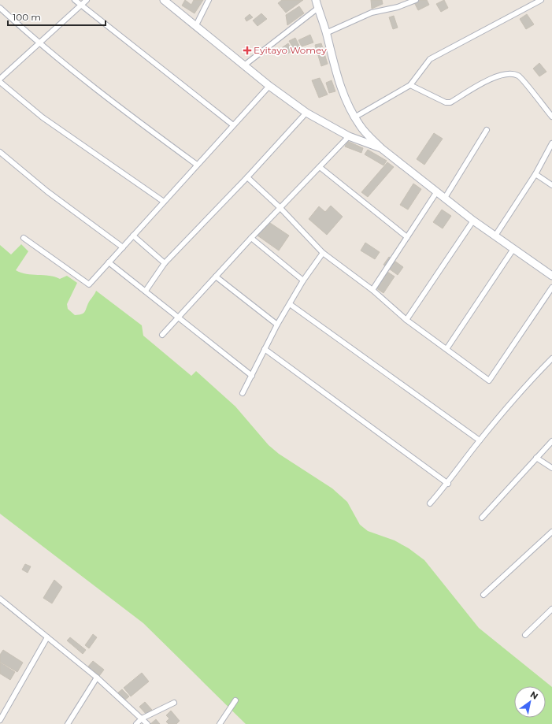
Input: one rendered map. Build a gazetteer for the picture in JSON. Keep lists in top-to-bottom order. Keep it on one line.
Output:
{"places":{"health":["Eyitayo Womey"]},"scale_bar":"100 m","north":"top right"}
